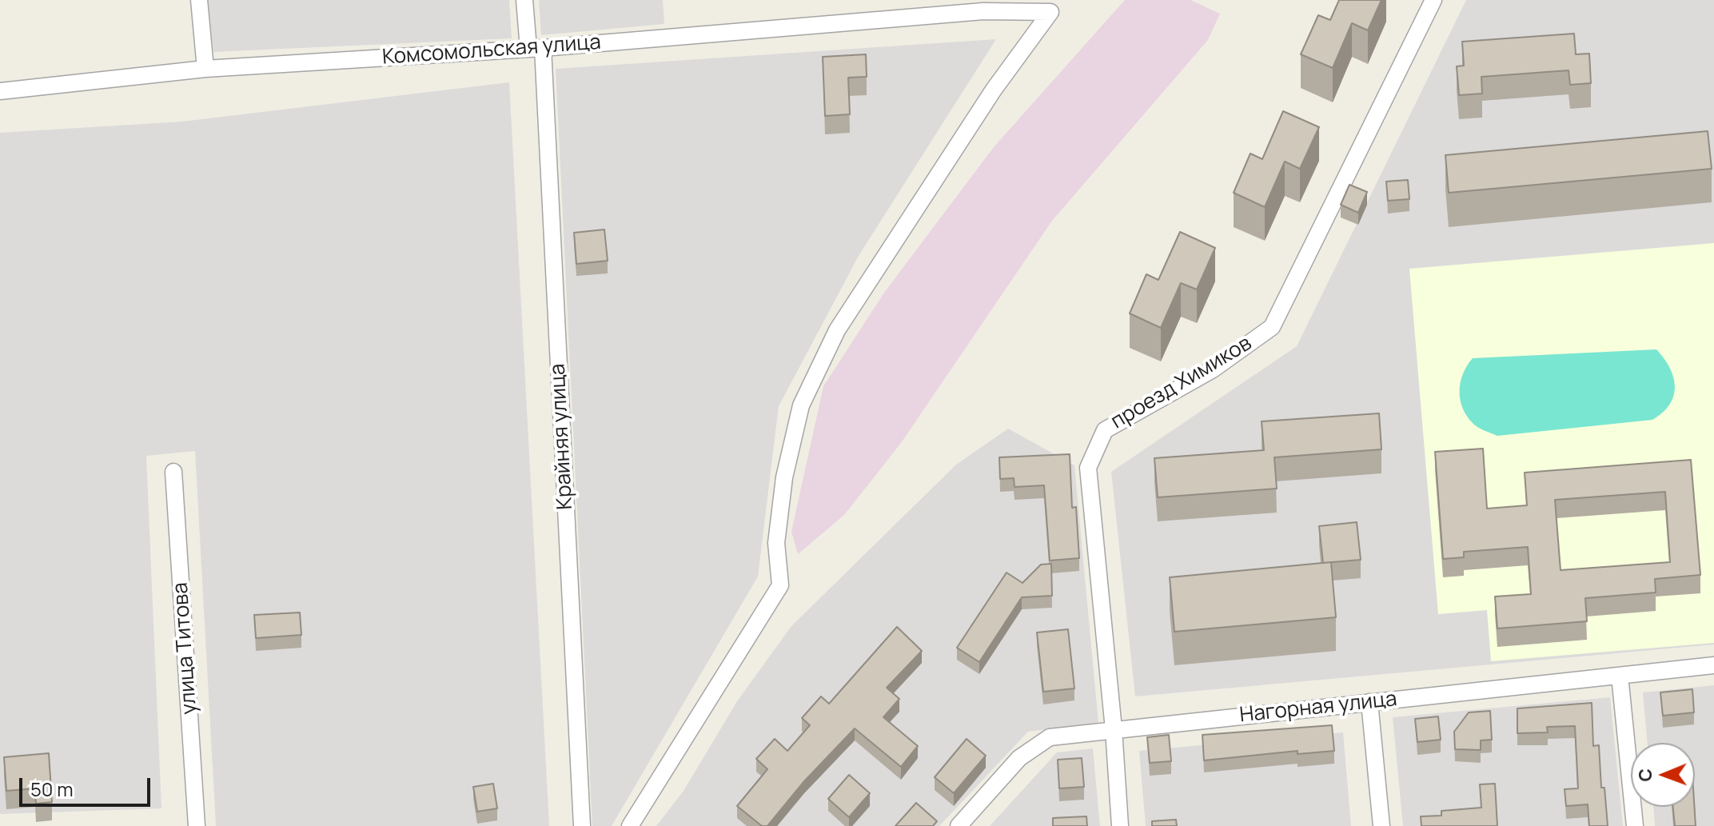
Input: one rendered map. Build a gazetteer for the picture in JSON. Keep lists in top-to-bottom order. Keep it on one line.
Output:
{"streets":{"street":["Комсомольская улица","проезд Химиков","Крайняя улица","улица Титова","Нагорная улица"]},"crossings":[["Комсомольская улица","Крайняя улица"],["проезд Химиков","Нагорная улица"]],"scale_bar":"50 m","north":"left"}
